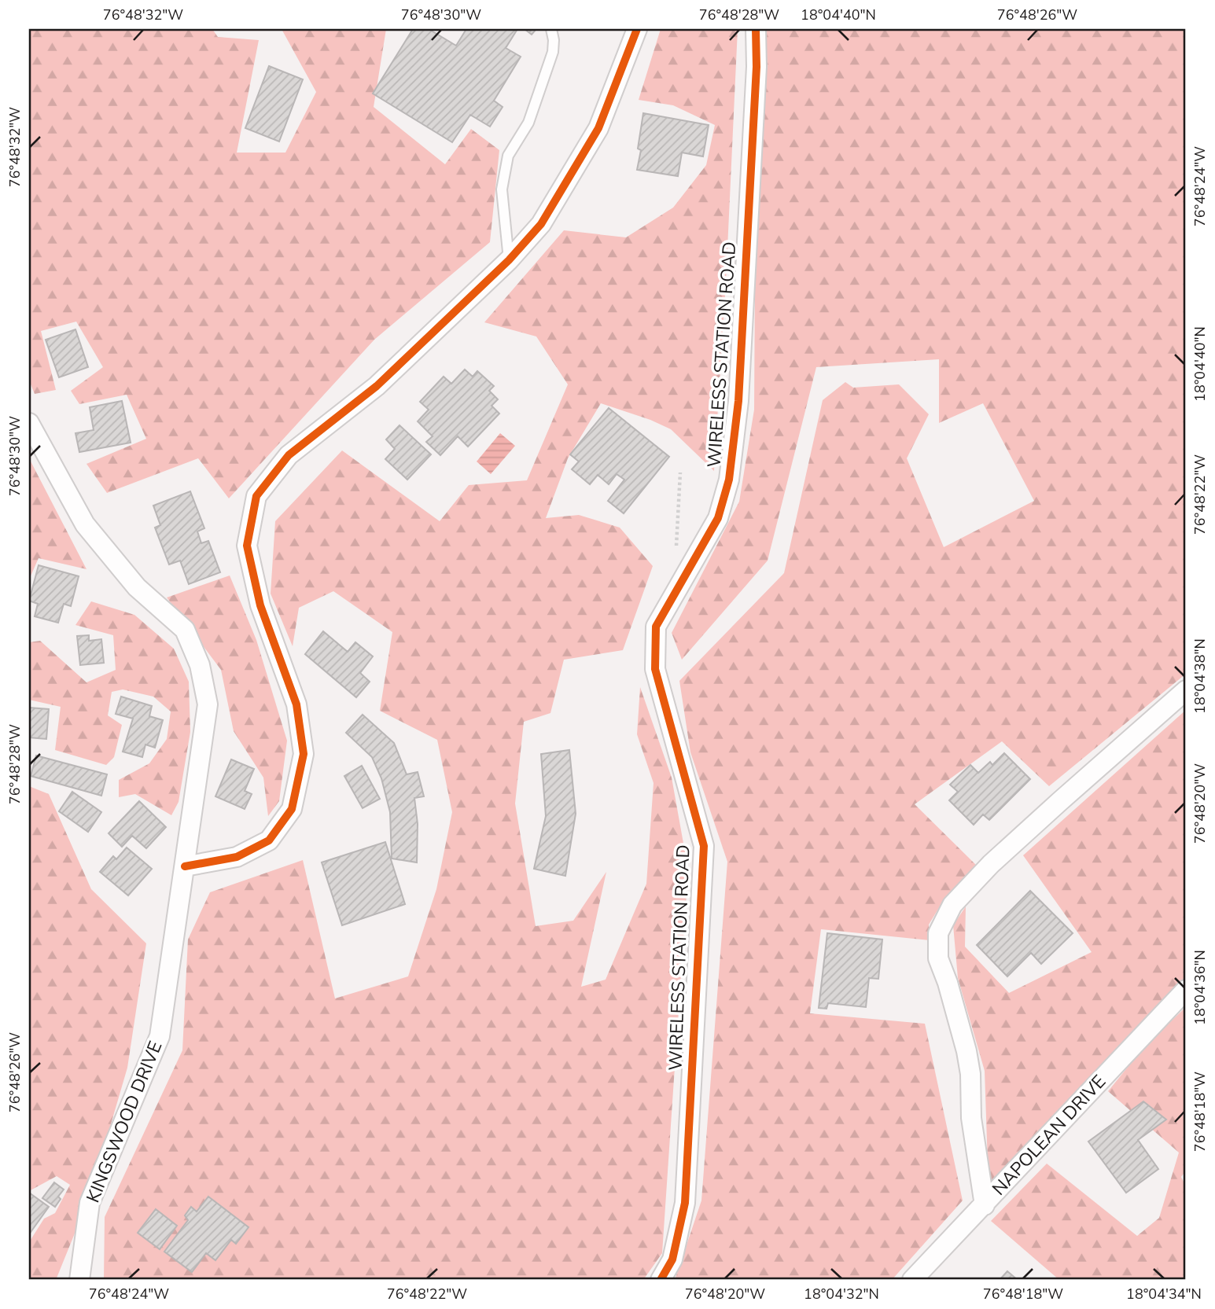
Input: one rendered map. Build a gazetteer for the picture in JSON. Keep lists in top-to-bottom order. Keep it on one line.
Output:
{"streets":{"street":["WIRELESS STATION ROAD","KINGSWOOD DRIVE","NAPOLEAN DRIVE"]},"coordinates":["76°48'32\"W","76°48'30\"W","76°48'28\"W","18°04'40\"N","76°48'26\"W","76°48'24\"W","76°48'22\"W","18°04'38\"N","76°48'20\"W","18°04'36\"N","76°48'18\"W","18°04'32\"N","18°04'34\"N"]}
